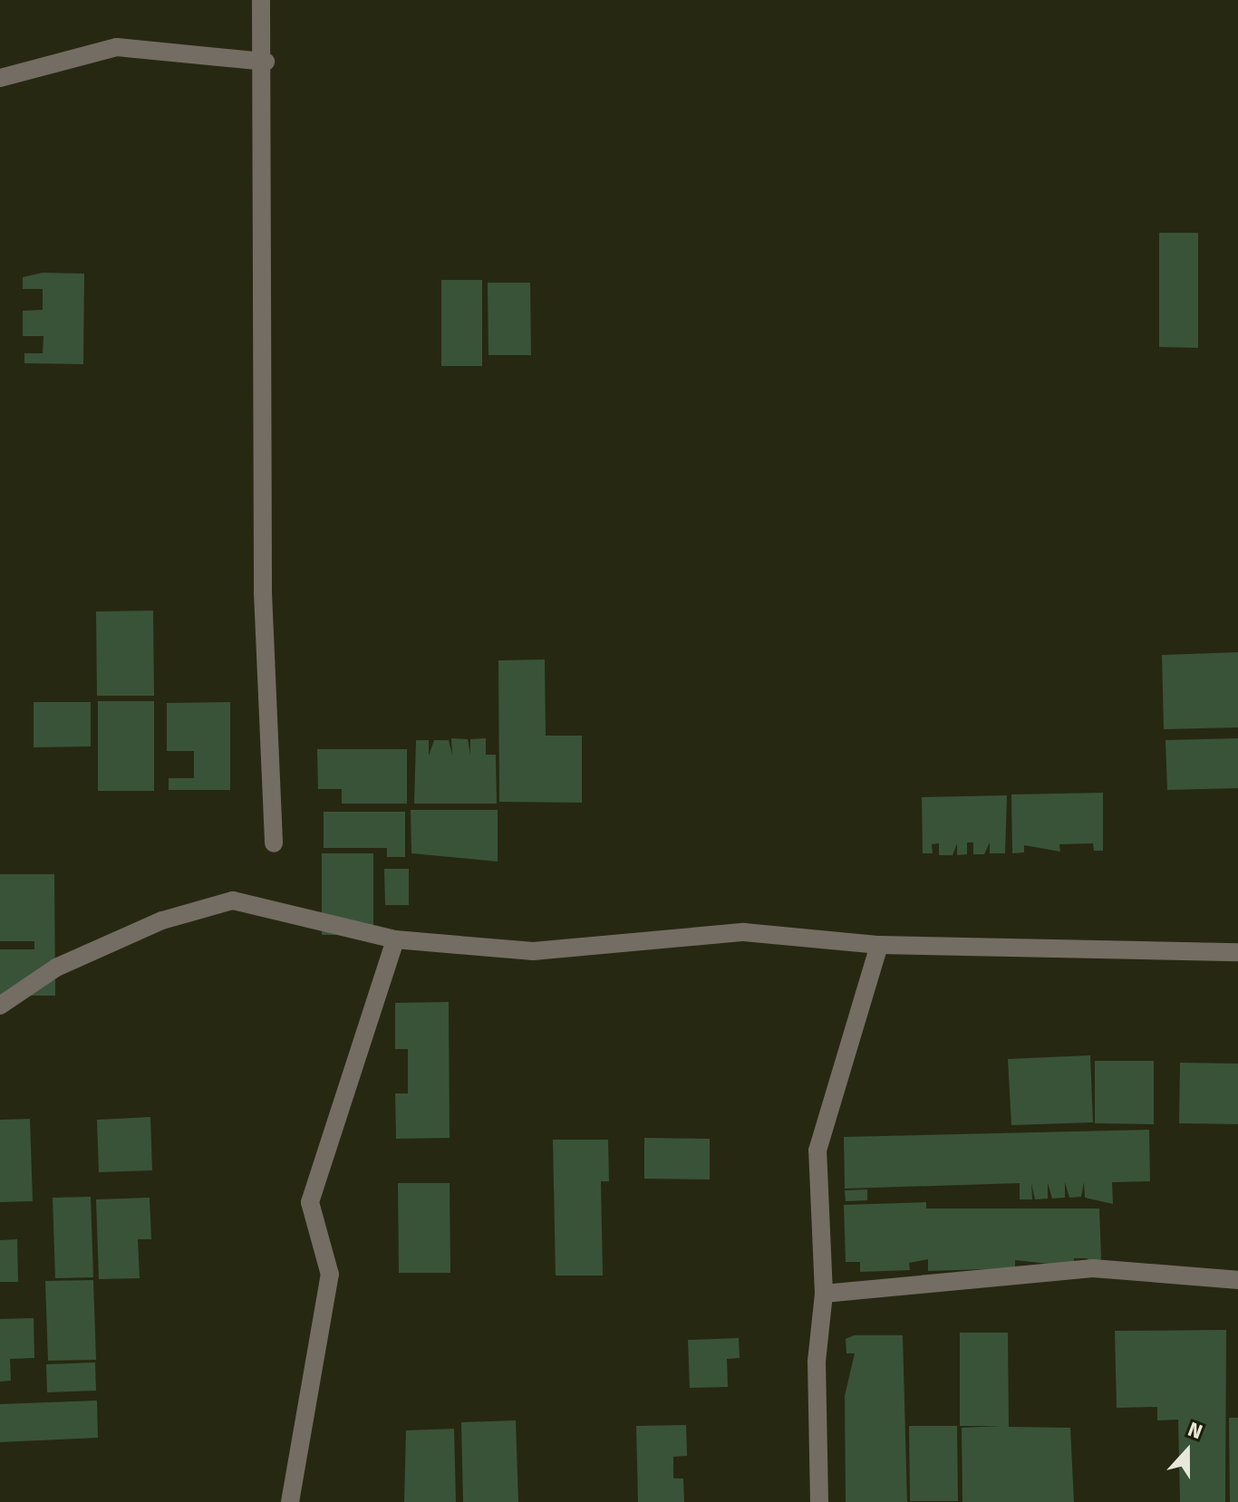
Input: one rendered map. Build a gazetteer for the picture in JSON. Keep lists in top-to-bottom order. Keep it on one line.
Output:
{"north":"top"}
